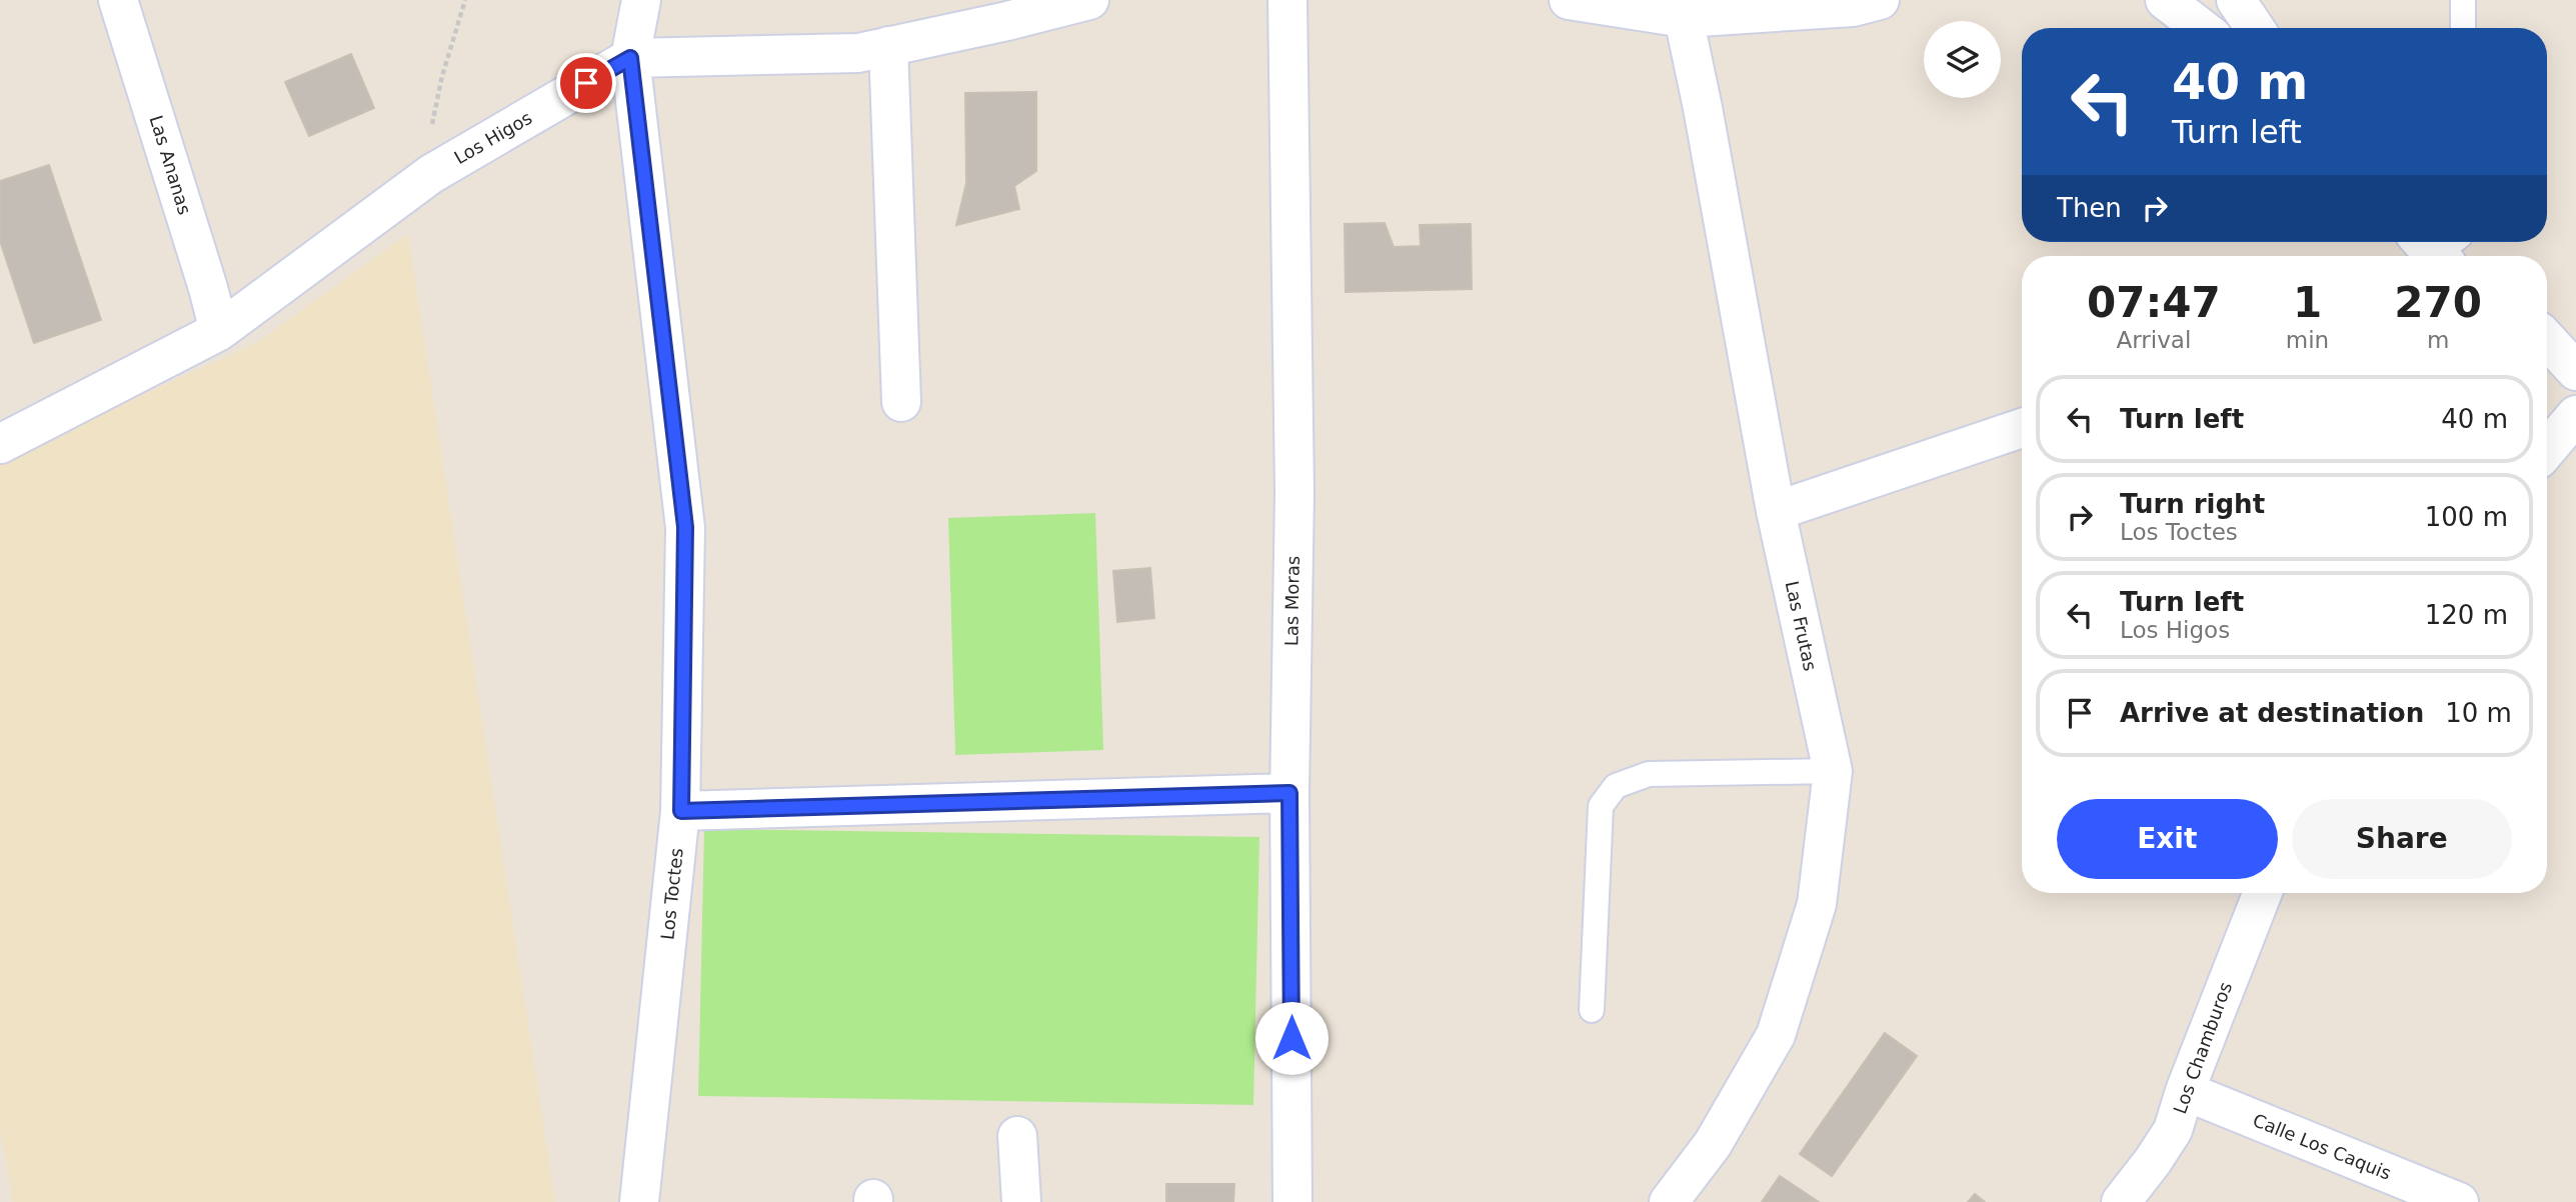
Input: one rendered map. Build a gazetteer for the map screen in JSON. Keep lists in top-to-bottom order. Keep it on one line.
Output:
{"streets":{"street":["Los Higos","Las Ananas","Las Moras","Las Frutas","Los Toctes","Los Chamburos","Calle Los Caquis"]},"crossings":[["Los Higos","Las Ananas"],["Los Higos","Los Toctes"],["Los Chamburos","Calle Los Caquis"]],"page":{"turn":["40 m","Turn left"],"then":"Then","eta":["07:47","Arrival","1","min","270","m"],"list":[{"name":"Turn left","value":"40 m"},{"name":"Turn right","note":"Los Toctes","value":"100 m"},{"name":"Turn left","note":"Los Higos","value":"120 m"},{"name":"Arrive at destination","value":"10 m"}],"buttons":["Exit","Share"]}}
